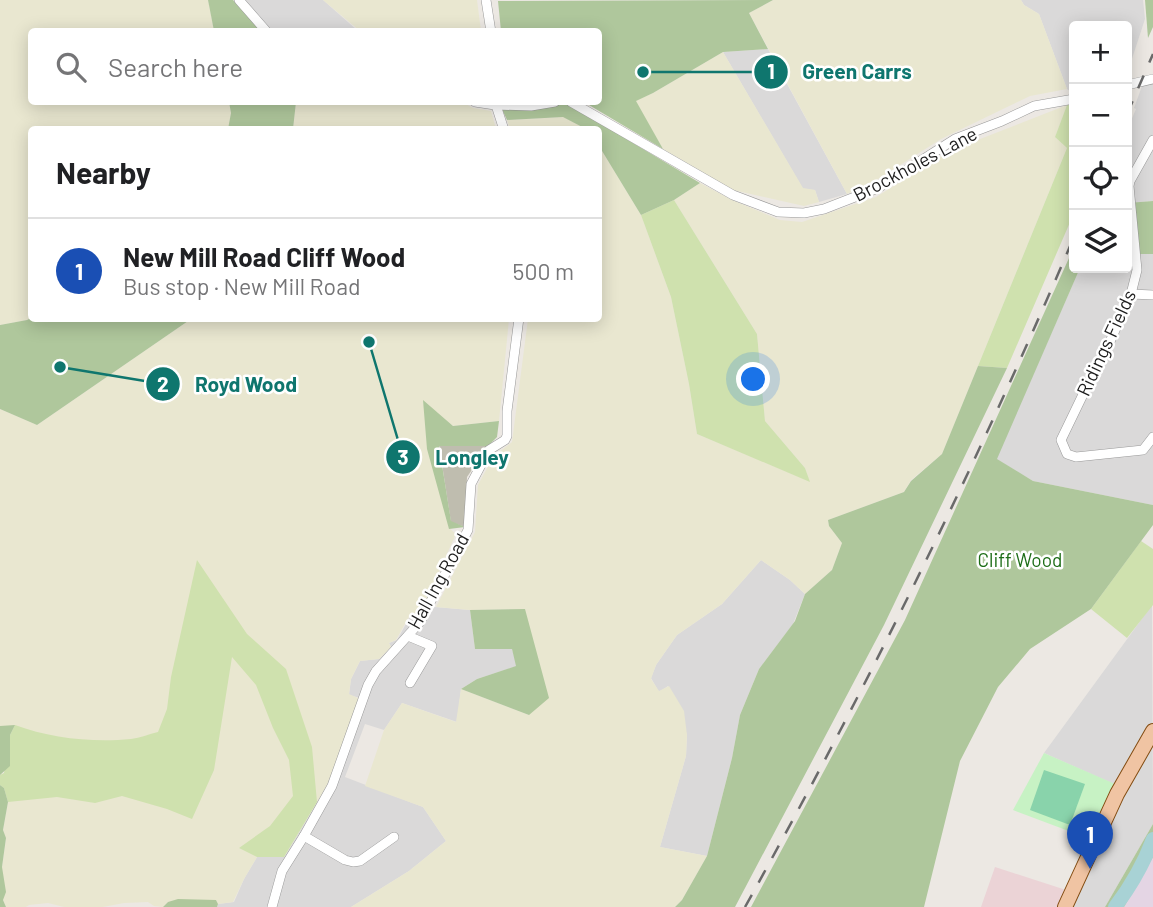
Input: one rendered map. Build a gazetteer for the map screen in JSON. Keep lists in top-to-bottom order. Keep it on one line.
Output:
{"streets":{"street":["Brockholes Lane","Ridings Fields","Hall Ing Road"]},"parks":["Cliff Wood"],"places":["Green Carrs","Longley","Royd Wood"],"page":{"map_buttons":["+","−"],"search":"Search here","heading":"Nearby","list":[{"mark":"1","name":"New Mill Road Cliff Wood","note":"Bus stop · New Mill Road","value":"500 m"}],"pins":"1"}}
